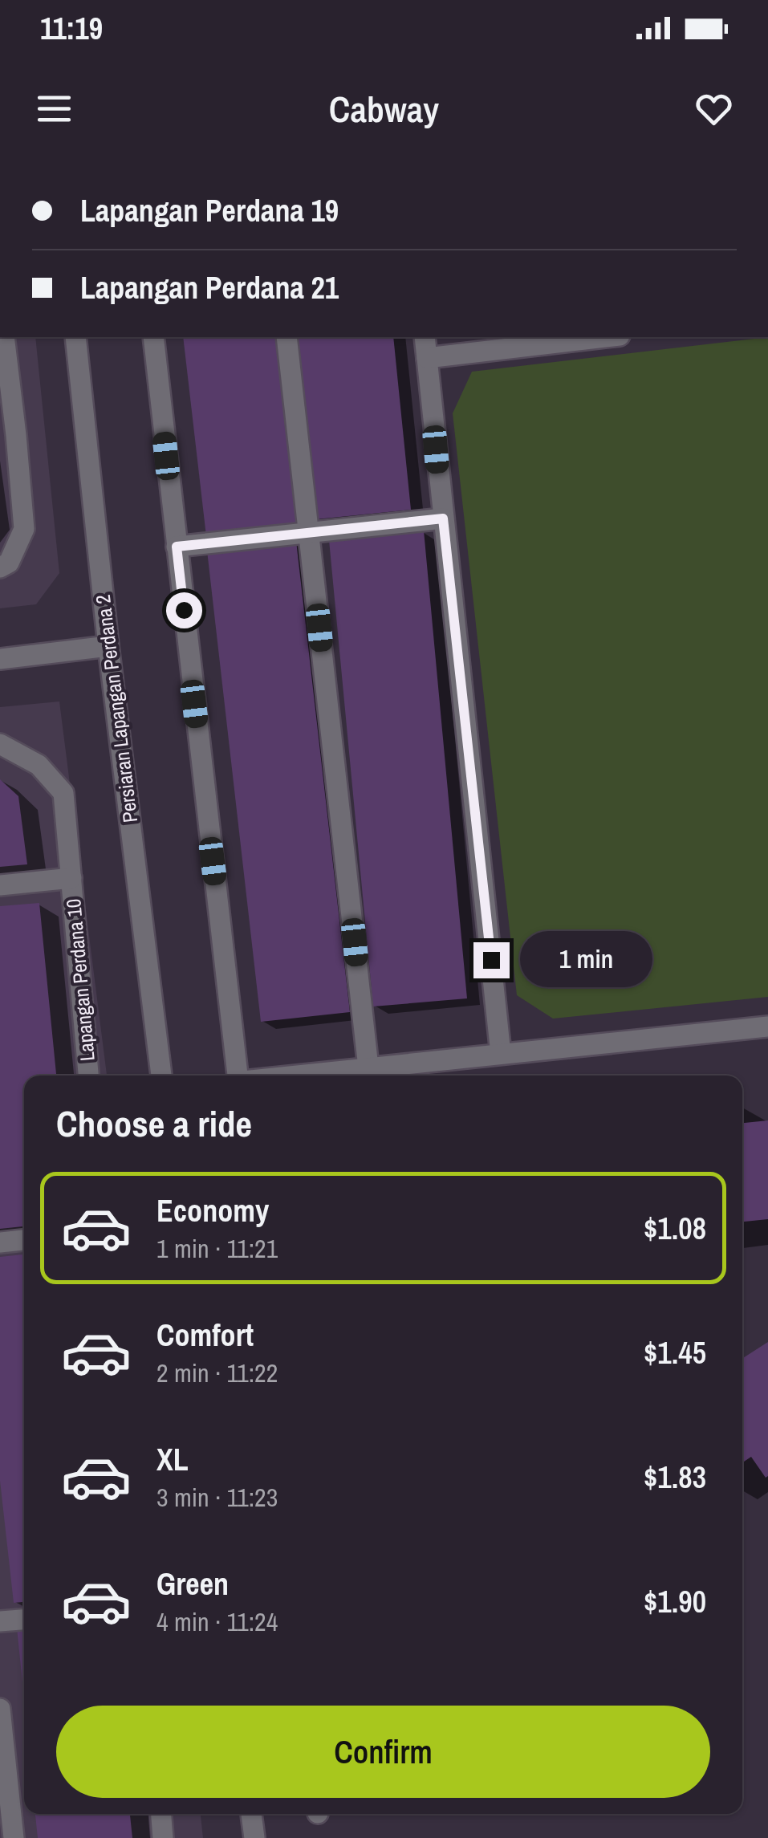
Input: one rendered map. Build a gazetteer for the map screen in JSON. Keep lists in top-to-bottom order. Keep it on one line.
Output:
{"streets":{"street":["Persiaran Lapangan Perdana 2","Lapangan Perdana 10"]},"page":{"status":"11:19","header":"Cabway","banner":["Lapangan Perdana 19","Lapangan Perdana 21"],"bubble":"1 min","heading":"Choose a ride","list":[{"name":"Economy","note":"1 min · 11:21","value":"$1.08"},{"name":"Comfort","note":"2 min · 11:22","value":"$1.45"},{"name":"XL","note":"3 min · 11:23","value":"$1.83"},{"name":"Green","note":"4 min · 11:24","value":"$1.90"}],"buttons":"Confirm"}}
